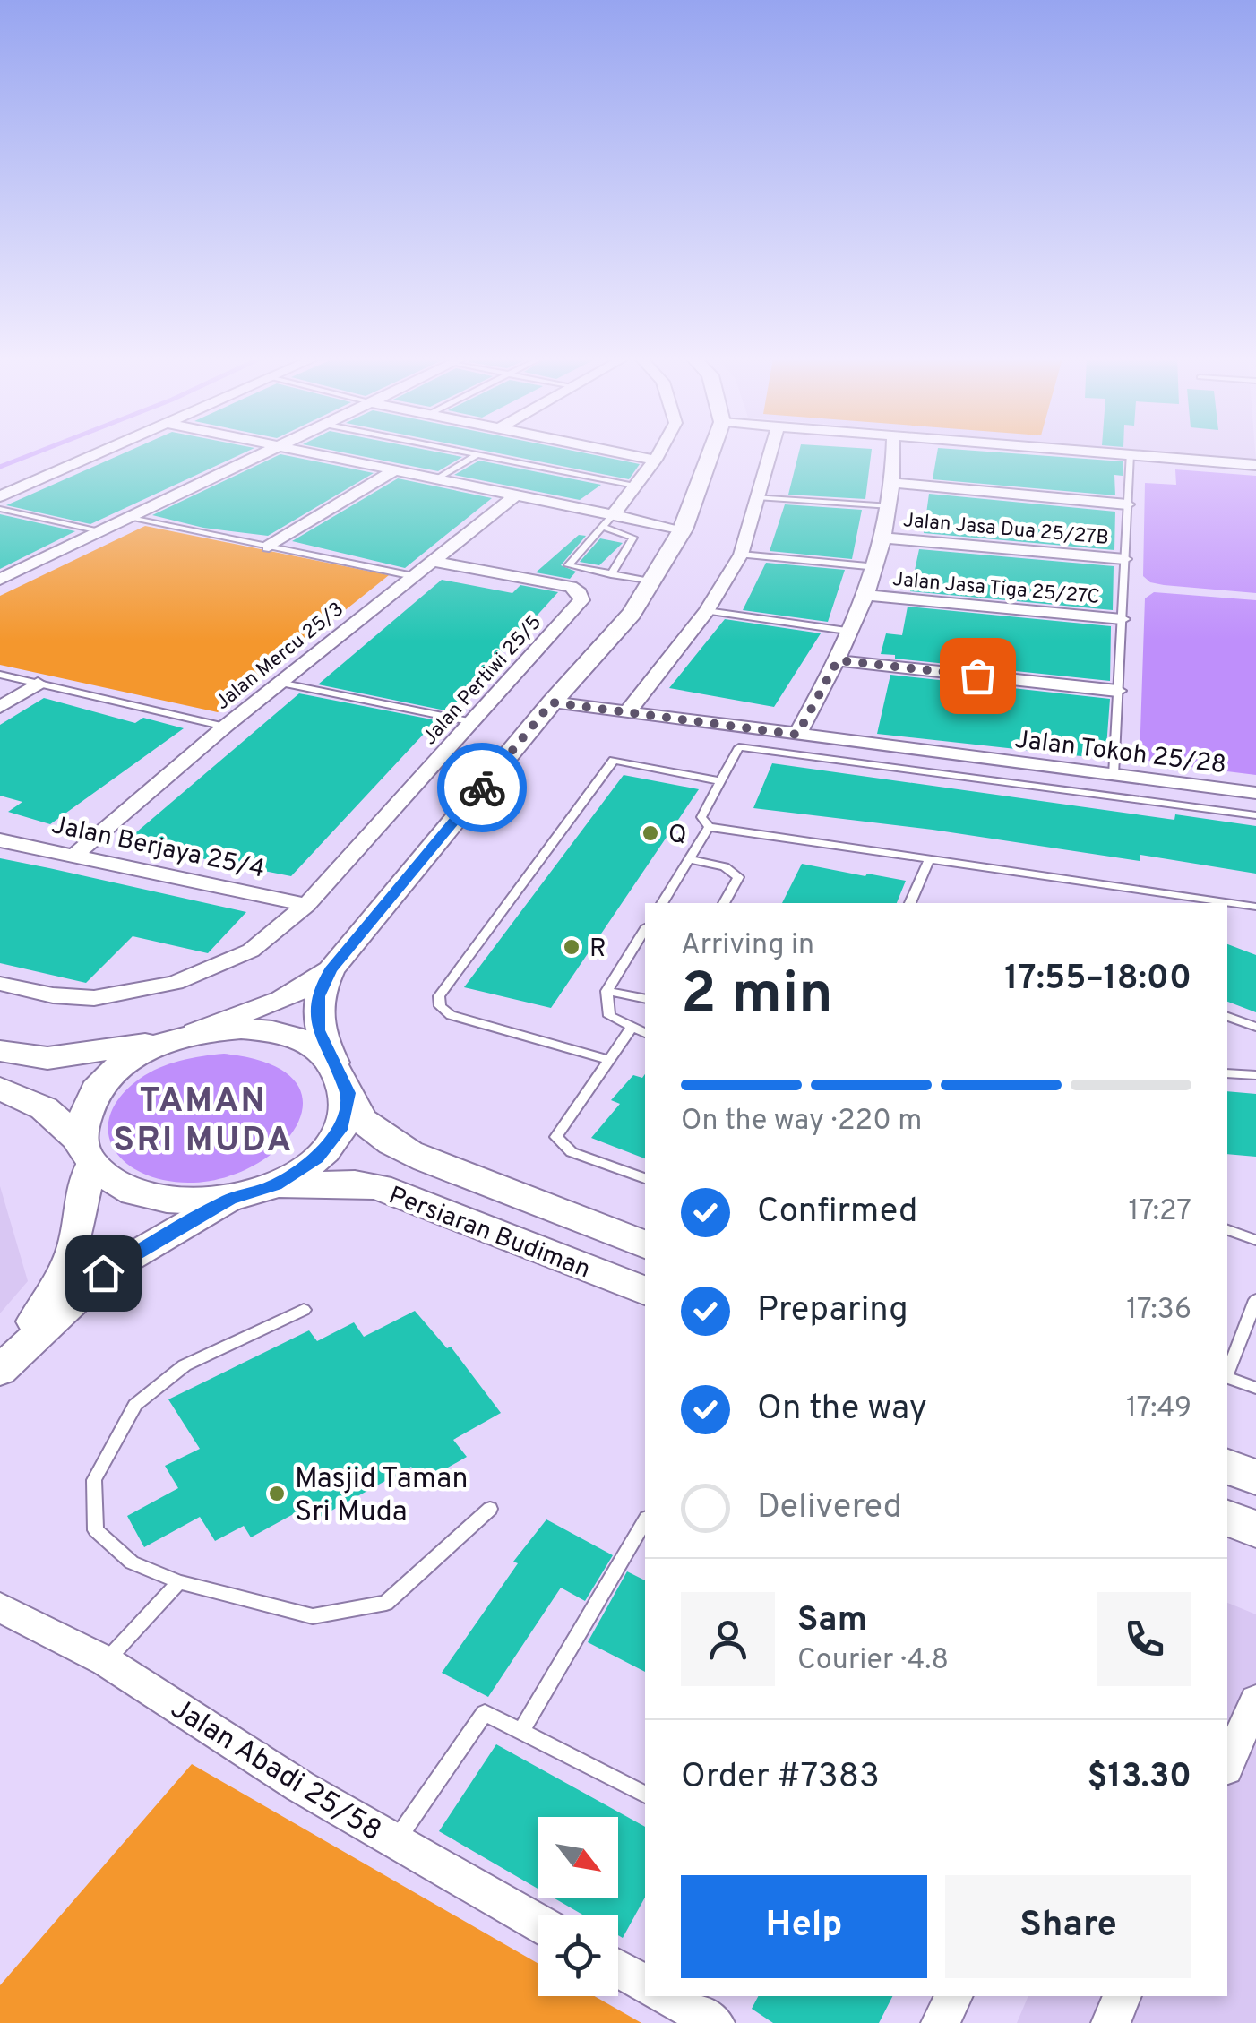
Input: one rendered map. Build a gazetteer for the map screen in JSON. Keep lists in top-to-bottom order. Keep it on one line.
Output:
{"streets":{"main road":["Persiaran Budiman"],"street":["Jalan Jasa Dua 25/27B","Jalan Jasa Tiga 25/27C","Jalan Mercu 25/3","Jalan Pertiwi 25/5","Jalan Tokoh 25/28","Jalan Berjaya 25/4","Jalan Abadi 25/58"]},"crossings":[["Jalan Mercu 25/3","Jalan Pertiwi 25/5"],["Jalan Mercu 25/3","Jalan Berjaya 25/4"],["Jalan Pertiwi 25/5","Jalan Berjaya 25/4"]],"districts":["TAMAN SRI MUDA"],"places":["Q","R","Masjid Taman Sri Muda"],"north":"bottom right","page":{"heading":["2 min","Arriving in","17:55–18:00"],"panel":["Sam","Courier · 4.8","Order #7383","$13.30"],"bar":"On the way · 220 m","list":[["Confirmed","17:27"],["Preparing","17:36"],["On the way","17:49"],"Delivered"],"buttons":["Help","Share"]}}
